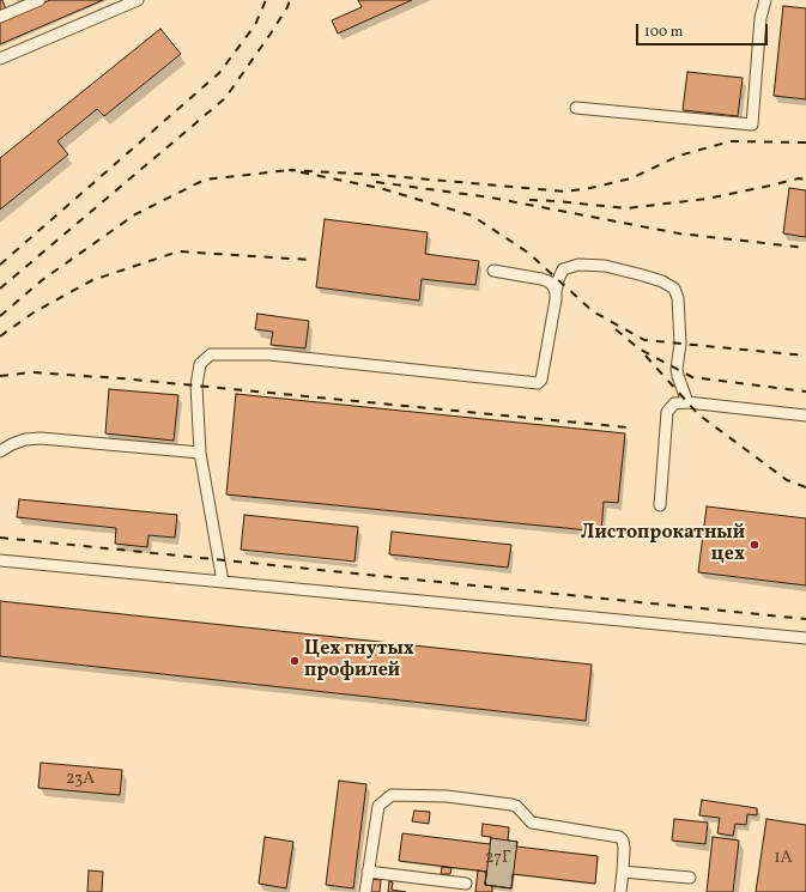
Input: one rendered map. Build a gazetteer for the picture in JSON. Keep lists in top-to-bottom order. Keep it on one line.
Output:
{"places":["Листопрокатный цех","Цех гнутых профилей"],"house_numbers":["23А","27Г","1А"],"scale_bar":"100 m"}
